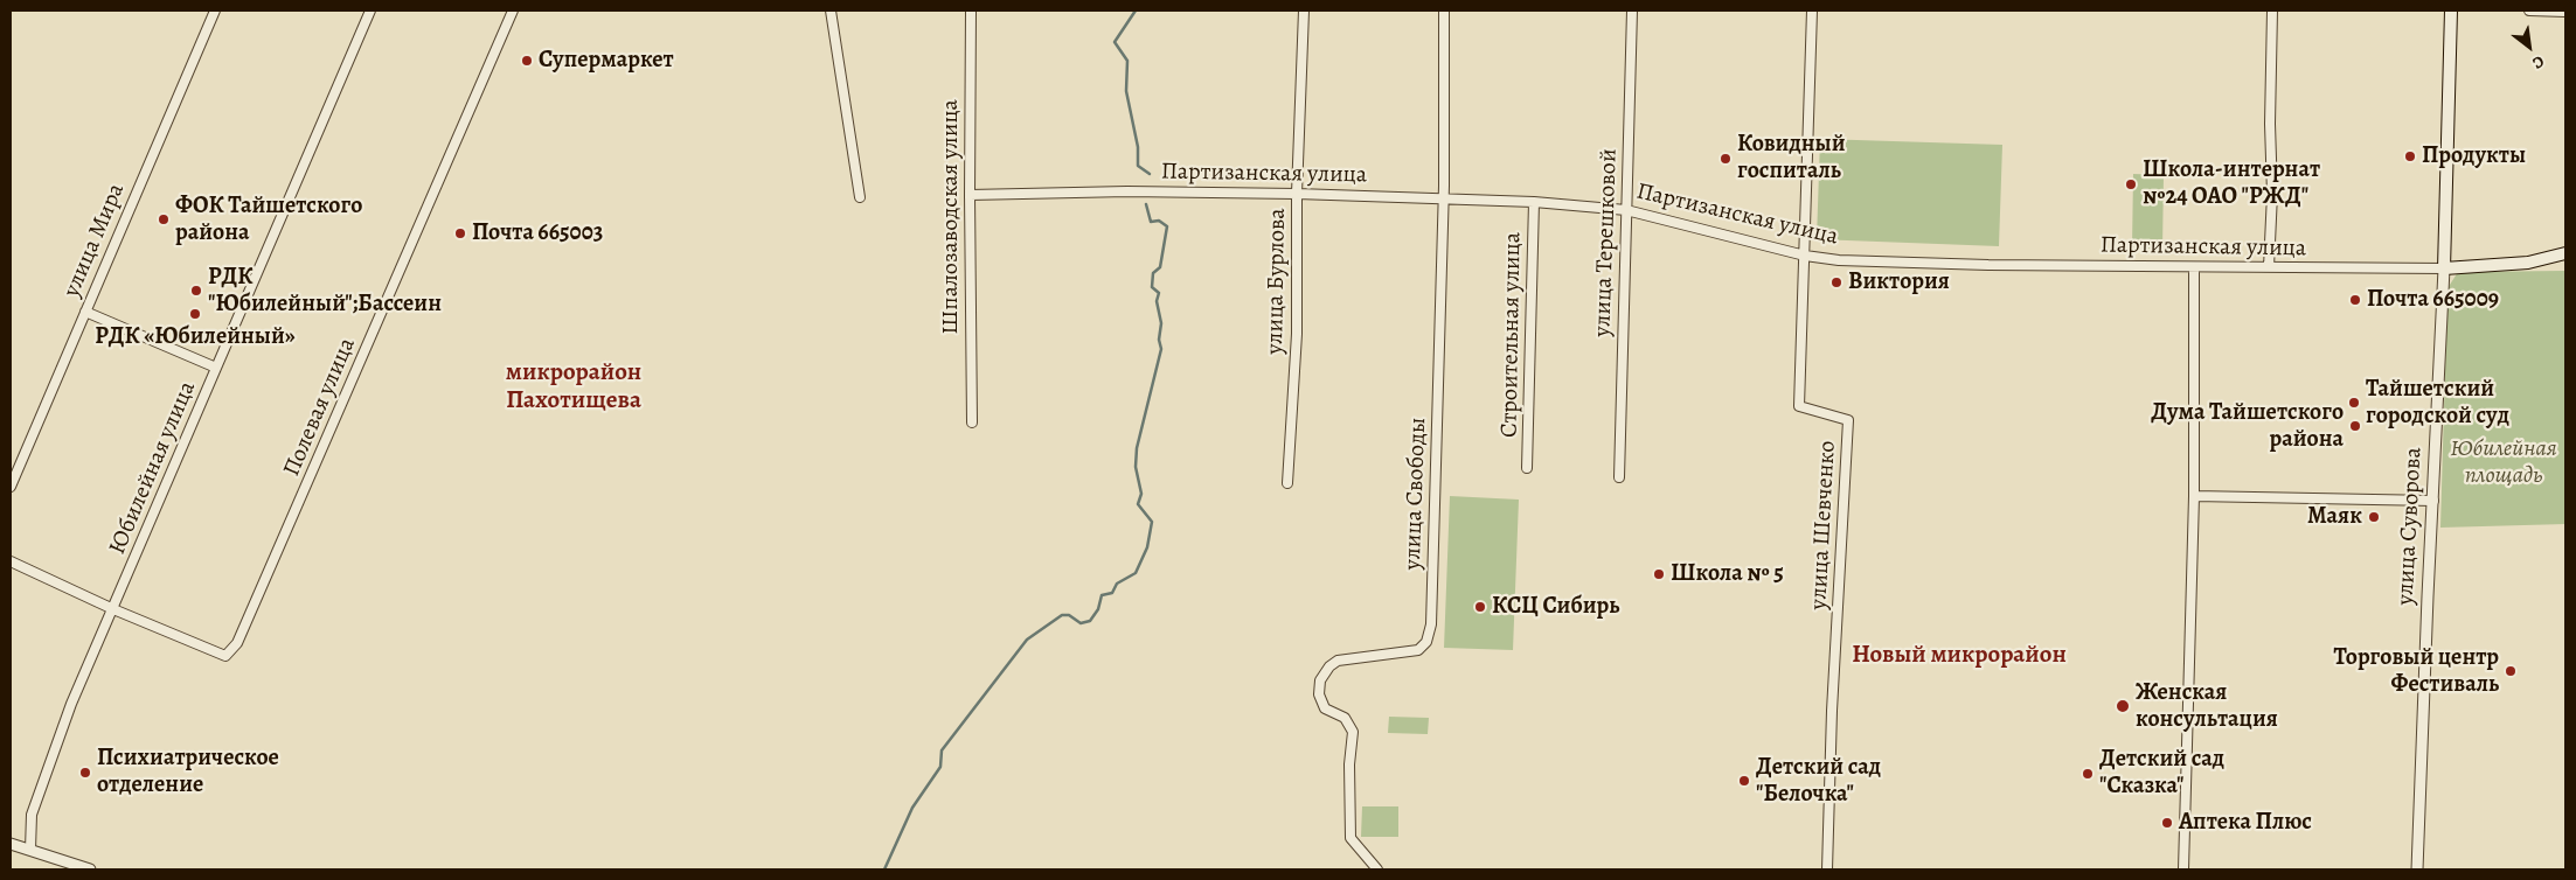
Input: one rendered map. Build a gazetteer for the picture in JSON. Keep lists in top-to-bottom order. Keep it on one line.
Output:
{"streets":{"main road":["Партизанская улица","улица Суворова"],"street":["Шпалозаводская улица","улица Мира","улица Терешковой","улица Бурлова","Строительная улица","Полевая улица","Юбилейная улица","улица Свободы","улица Шевченко"]},"crossings":[["Партизанская улица","Шпалозаводская улица"],["Партизанская улица","улица Терешковой"],["Партизанская улица","улица Бурлова"],["Партизанская улица","Строительная улица"],["Партизанская улица","улица Свободы"],["Партизанская улица","улица Шевченко"],["Партизанская улица","улица Суворова"],["Полевая улица","Юбилейная улица"]],"districts":["микрорайон Пахотищева","Новый микрорайон"],"parks":["Юбилейная площадь"],"places":["Супермаркет","Продукты","Ковидный госпиталь","Школа-интернат №24 ОАО \"РЖД\"","ФОК Тайшетского района","Почта 665003","Виктория","РДК \"Юбилейный\";Бассеин","Почта 665009","РДК «Юбилейный»","Тайшетский городской суд","Дума Тайшетского района","Маяк","Школа № 5","КСЦ Сибирь","Торговый центр Фестиваль","Женская консультация","Психиатрическое отделение","Детский сад \"Сказка\"","Детский сад \"Белочка\"","Аптека Плюс"],"north":"bottom right"}
